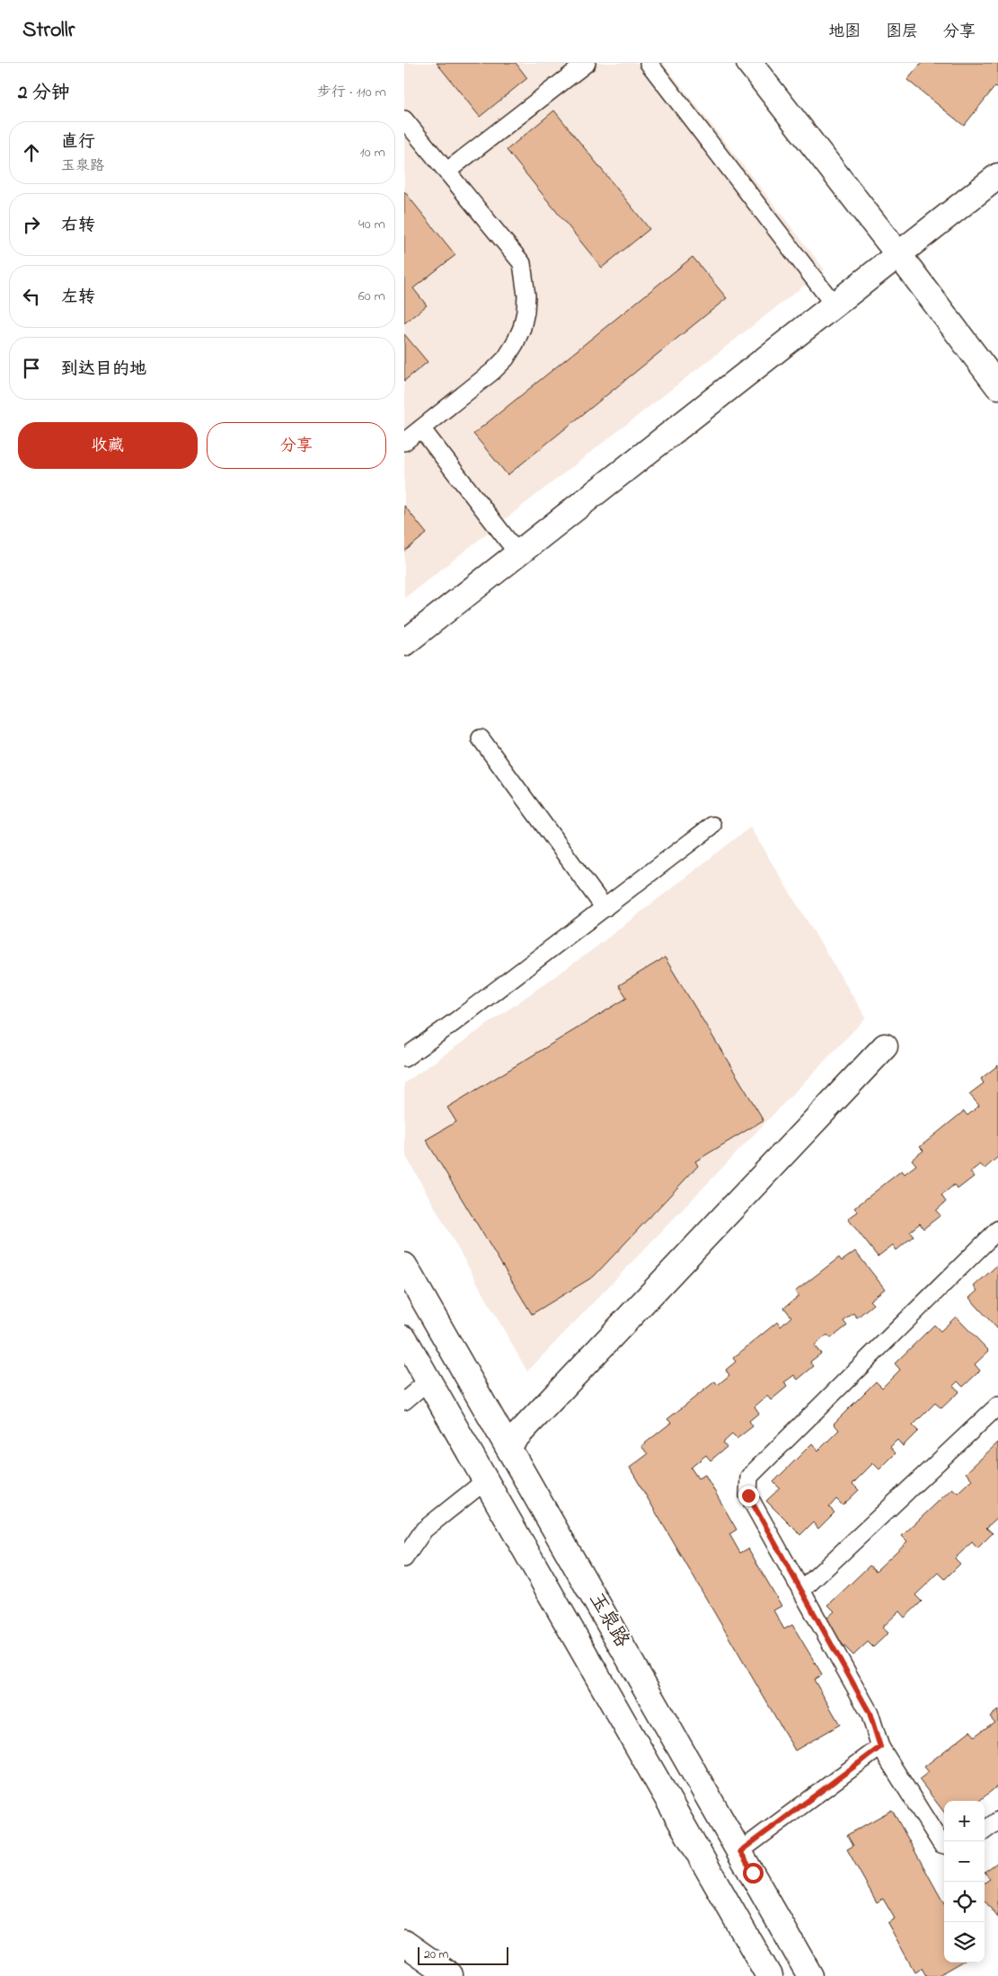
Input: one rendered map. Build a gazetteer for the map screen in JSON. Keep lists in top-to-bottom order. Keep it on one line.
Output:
{"streets":{"street":["玉泉路"]},"scale_bar":"20 m","page":{"header":"Strollr","nav":["地图","图层","分享"],"heading":["2 分钟","步行 · 110 m"],"list":[["直行","玉泉路","10 m"],["右转","40 m"],["左转","60 m"],"到达目的地"],"buttons":["收藏","分享"],"map_buttons":["+","−"],"scale":"20 m"}}
